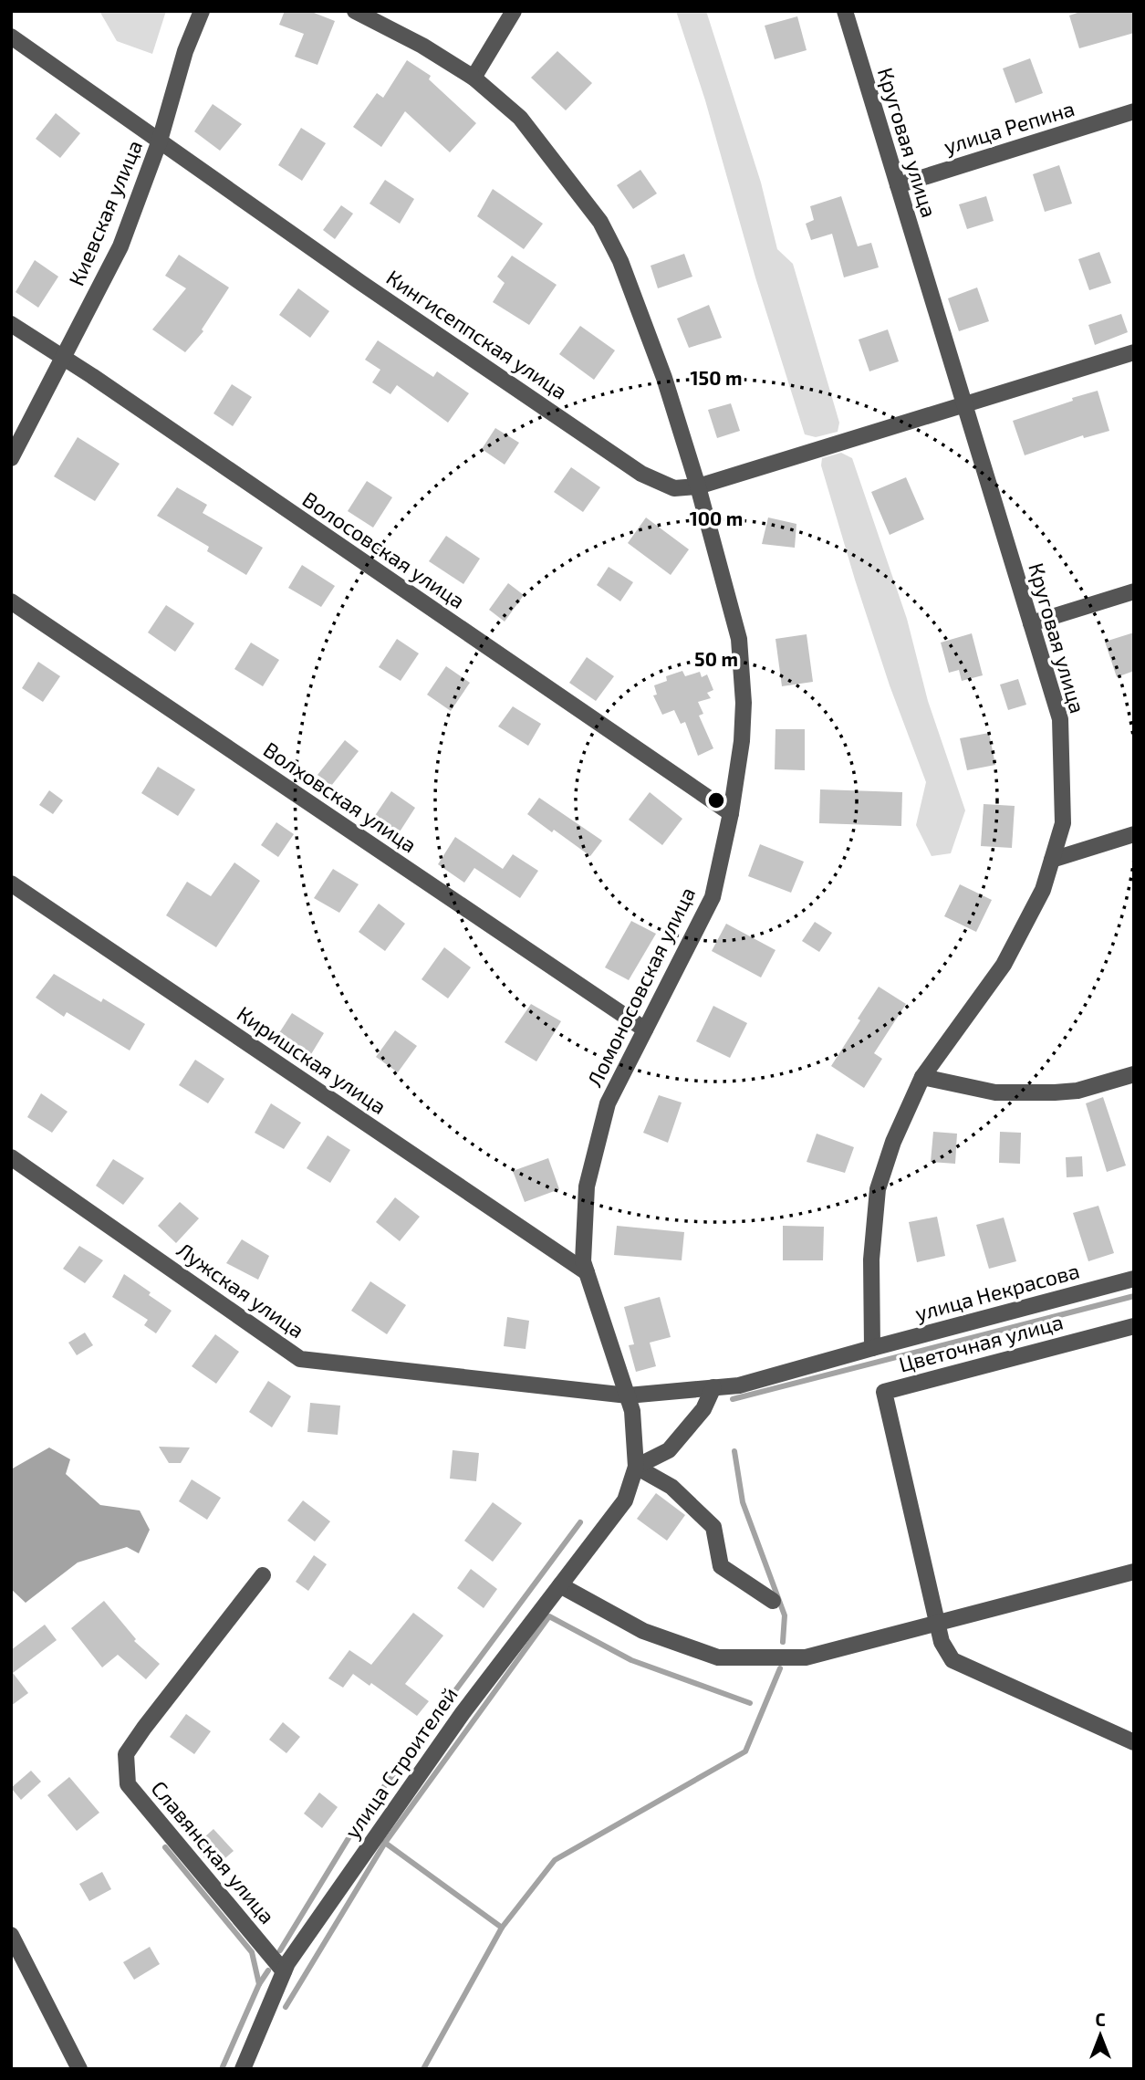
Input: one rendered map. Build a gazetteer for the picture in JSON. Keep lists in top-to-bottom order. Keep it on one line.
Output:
{"streets":{"street":["улица Репина","Круговая улица","Киевская улица","Кингисеппская улица","Волосовская улица","Волховская улица","Ломоносовская улица","Киришская улица","Лужская улица","улица Некрасова","Цветочная улица","улица Строителей","Славянская улица"]},"crossings":[["улица Репина","Круговая улица"],["Круговая улица","Кингисеппская улица"],["Круговая улица","улица Некрасова"],["Киевская улица","Кингисеппская улица"],["Киевская улица","Волосовская улица"],["Кингисеппская улица","Ломоносовская улица"],["Волосовская улица","Ломоносовская улица"],["Волховская улица","Ломоносовская улица"],["Ломоносовская улица","Киришская улица"],["Ломоносовская улица","Лужская улица"],["Ломоносовская улица","улица Строителей"],["улица Строителей","Славянская улица"]],"north":"top","rings":["150 m","100 m","50 m"]}
